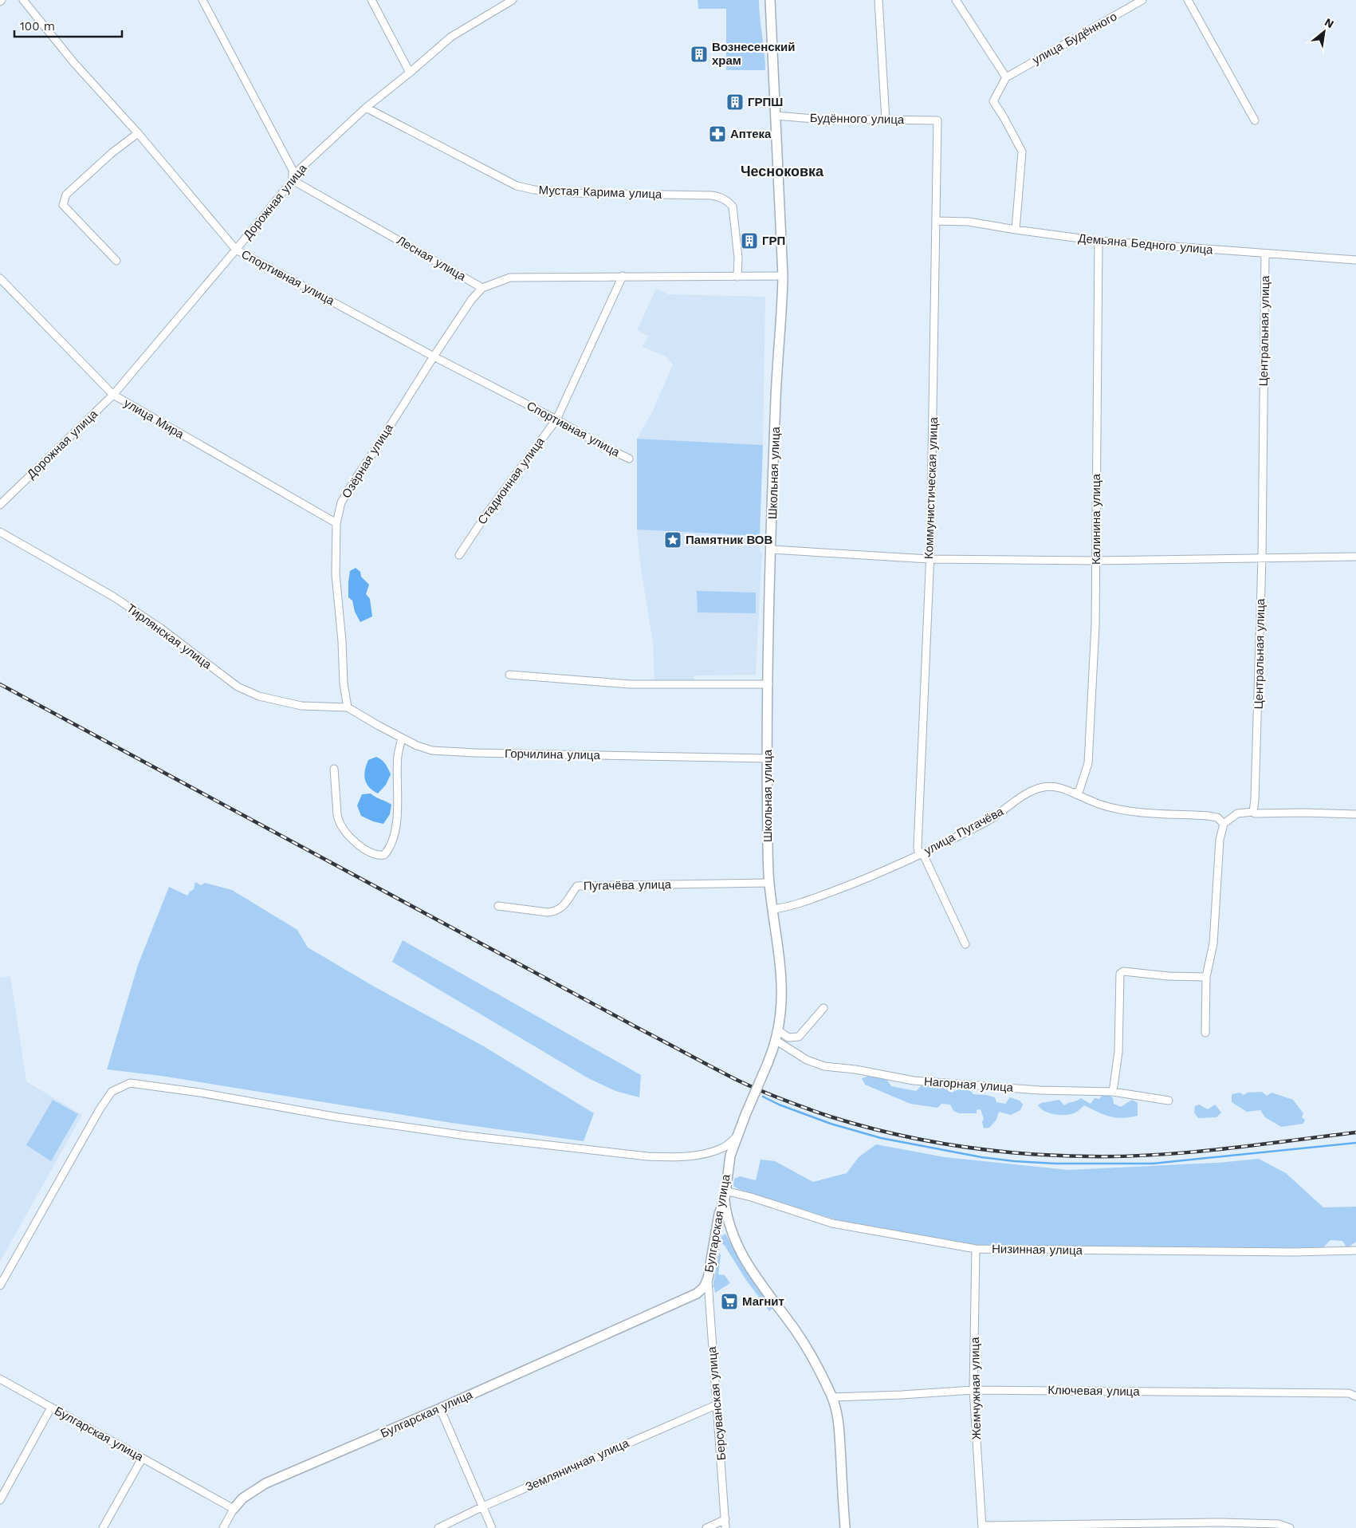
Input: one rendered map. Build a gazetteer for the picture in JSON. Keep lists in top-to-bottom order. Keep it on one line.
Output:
{"streets":{"street":["улица Будённого","Будённого улица","Мустая Карима улица","Дорожная улица","Демьяна Бедного улица","Лесная улица","Спортивная улица","Центральная улица","улица Мира","Озёрная улица","Школьная улица","Стадионная улица","Коммунистическая улица","Калинина улица","Тирлянская улица","Горчилина улица","улица Пугачёва","Пугачёва улица","Нагорная улица","Булгарская улица","Низинная улица","Жемчужная улица","Ключевая улица","Берсуванская улица","Земляничная улица"]},"crossings":[["Будённого улица","Школьная улица"],["Будённого улица","Коммунистическая улица"],["Мустая Карима улица","Дорожная улица"],["Дорожная улица","Лесная улица"],["Дорожная улица","Спортивная улица"],["Дорожная улица","улица Мира"],["Демьяна Бедного улица","Центральная улица"],["Демьяна Бедного улица","Коммунистическая улица"],["Демьяна Бедного улица","Калинина улица"],["Лесная улица","Озёрная улица"],["Спортивная улица","Озёрная улица"],["Спортивная улица","Стадионная улица"],["улица Мира","Озёрная улица"],["Озёрная улица","Тирлянская улица"],["Озёрная улица","Горчилина улица"],["Школьная улица","Горчилина улица"],["Школьная улица","улица Пугачёва"],["Школьная улица","Пугачёва улица"],["Школьная улица","Нагорная улица"],["Школьная улица","Булгарская улица"],["Коммунистическая улица","улица Пугачёва"],["Калинина улица","улица Пугачёва"],["Тирлянская улица","Горчилина улица"],["Булгарская улица","Низинная улица"],["Булгарская улица","Берсуванская улица"],["Низинная улица","Жемчужная улица"],["Жемчужная улица","Ключевая улица"],["Берсуванская улица","Земляничная улица"]],"districts":["Чесноковка"],"places":{"building":["Вознесенский храм","ГРПШ","ГРП"],"pharmacy":["Аптека"],"place":["Памятник ВОВ"],"supermarket":["Магнит"]},"scale_bar":"100 m","north":"top right"}
